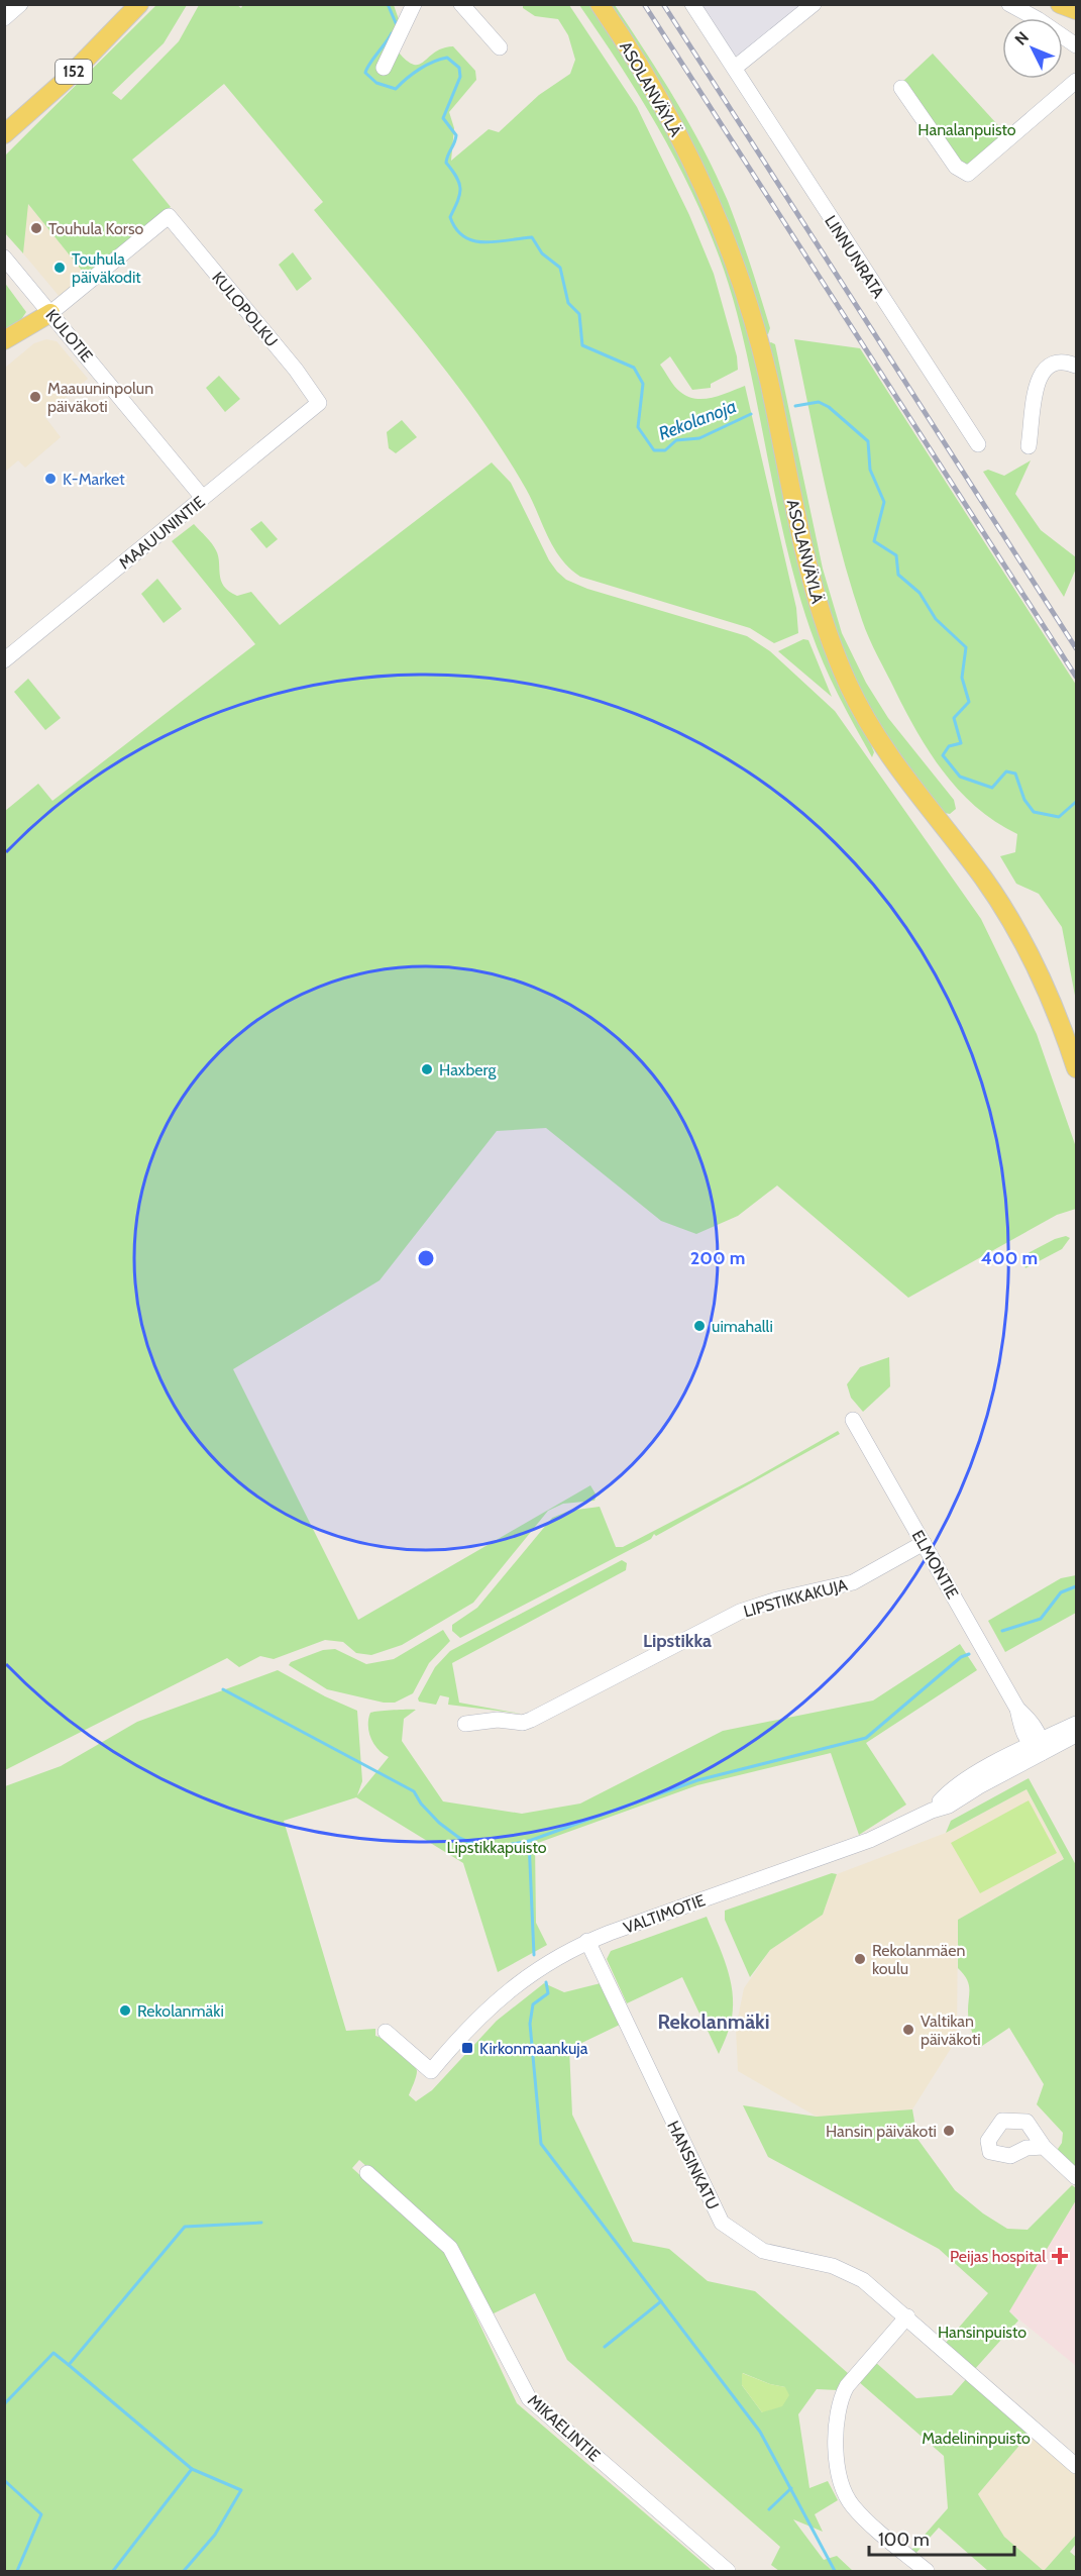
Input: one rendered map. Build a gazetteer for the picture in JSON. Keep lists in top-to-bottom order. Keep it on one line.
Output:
{"streets":{"main road":["152","ASOLANVÄYLÄ"],"street":["LINNUNRATA","KULOPOLKU","KULOTIE","MAAUUNINTIE","ELMONTIE","LIPSTIKKAKUJA","VALTIMOTIE","HANSINKATU","MIKAELINTIE"]},"crossings":[["KULOPOLKU","KULOTIE"],["KULOPOLKU","MAAUUNINTIE"],["KULOTIE","MAAUUNINTIE"],["ELMONTIE","LIPSTIKKAKUJA"],["ELMONTIE","VALTIMOTIE"],["VALTIMOTIE","HANSINKATU"]],"districts":["Lipstikka","Rekolanmäki"],"water":["Rekolanoja"],"parks":["Hanalanpuisto","Lipstikkapuisto","Hansinpuisto","Madelininpuisto"],"places":{"other":["Touhula Korso","Touhula päiväkodit","Maauuninpolun päiväkoti","K-Market","Haxberg","uimahalli","Rekolanmäen koulu","Rekolanmäki","Valtikan päiväkoti","Hansin päiväkoti"],"transit":["Kirkonmaankuja"],"health":["Peijas hospital"]},"scale_bar":"100 m","north":"top left","rings":["200 m","400 m"]}
